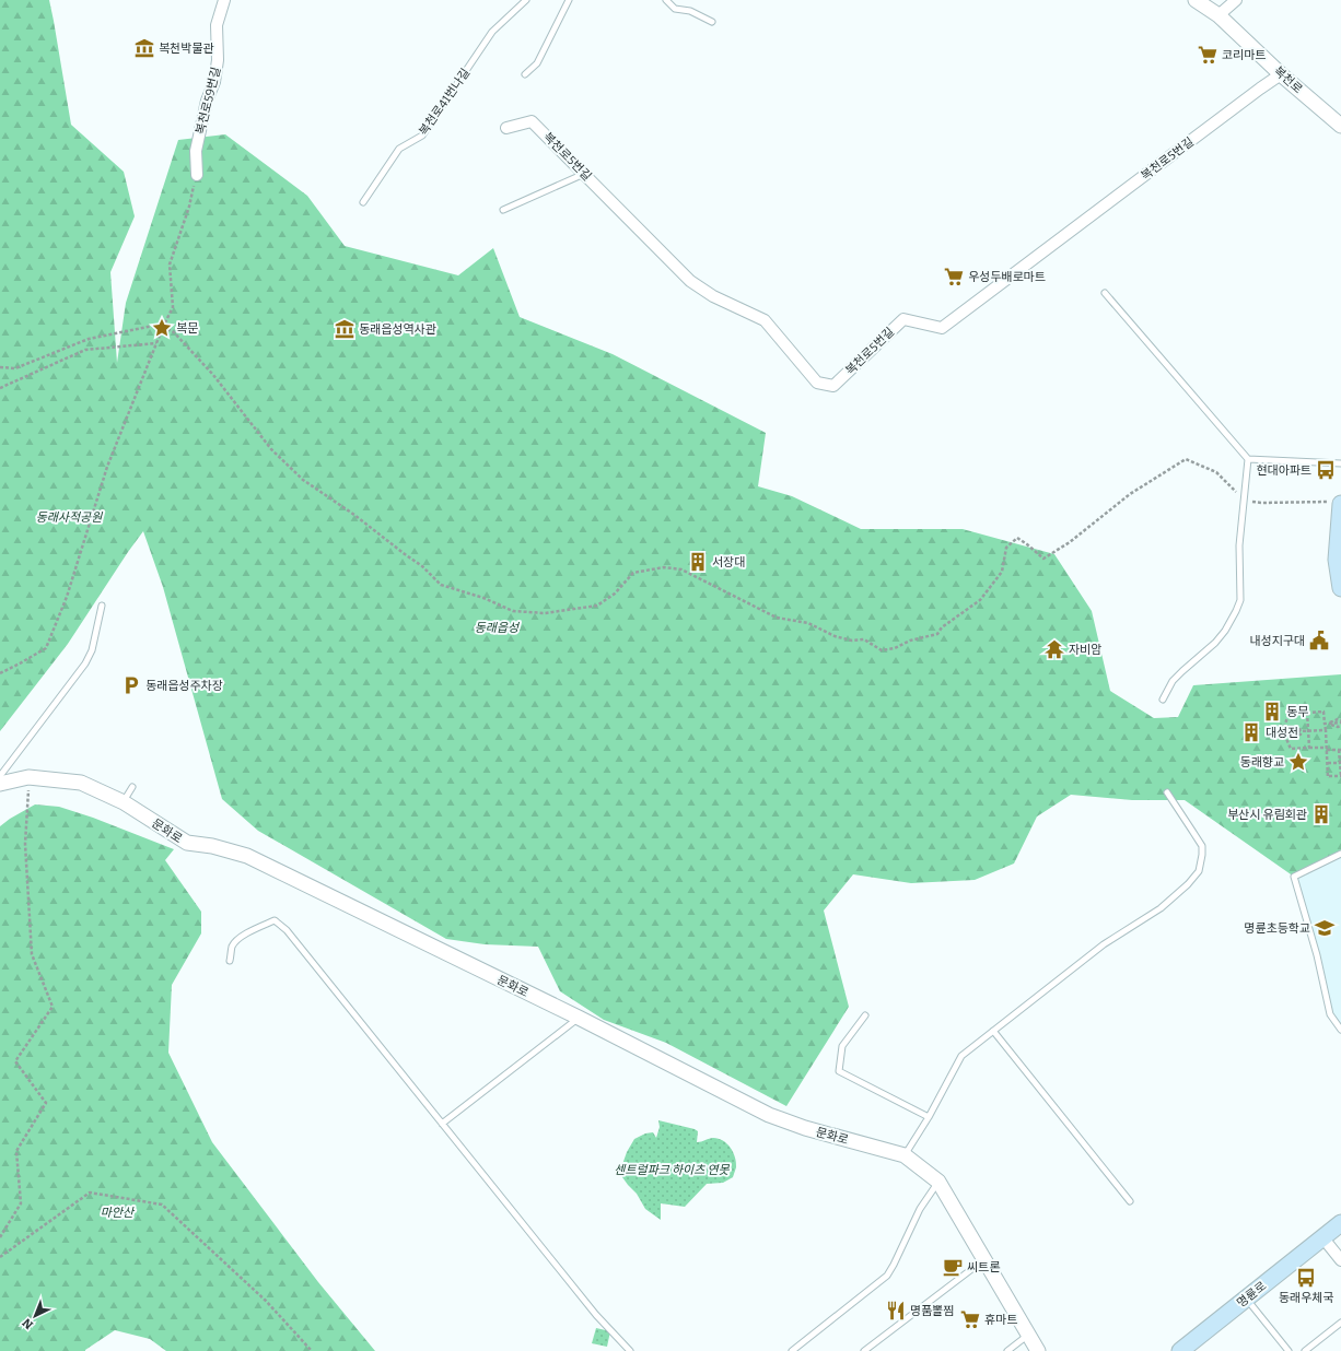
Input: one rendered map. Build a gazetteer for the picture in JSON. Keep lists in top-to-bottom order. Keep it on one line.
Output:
{"streets":{"main road":["명륜로"],"street":["복천로","복천로59번길","복천로5번길","문화로"],"lane":["복천로41번나길"]},"crossings":[["복천로","복천로5번길"]],"parks":["동래사적공원","동래읍성","센트럴파크 하이츠 연못","마안산"],"places":{"museum":["복천박물관","동래읍성역사관"],"supermarket":["코리마트","우성두배로마트","휴마트"],"place":["복문","동래향교"],"bus stop":["현대아파트","동래우체국"],"building":["서장대","동무","대성전","부산시 유림회관"],"public building":["내성지구대"],"temple":["자비암"],"parking":["동래읍성주차장"],"school or university":["명륜초등학교"],"cafe":["씨트론"],"restaurant":["명품뽈찜"]},"north":"bottom left"}
